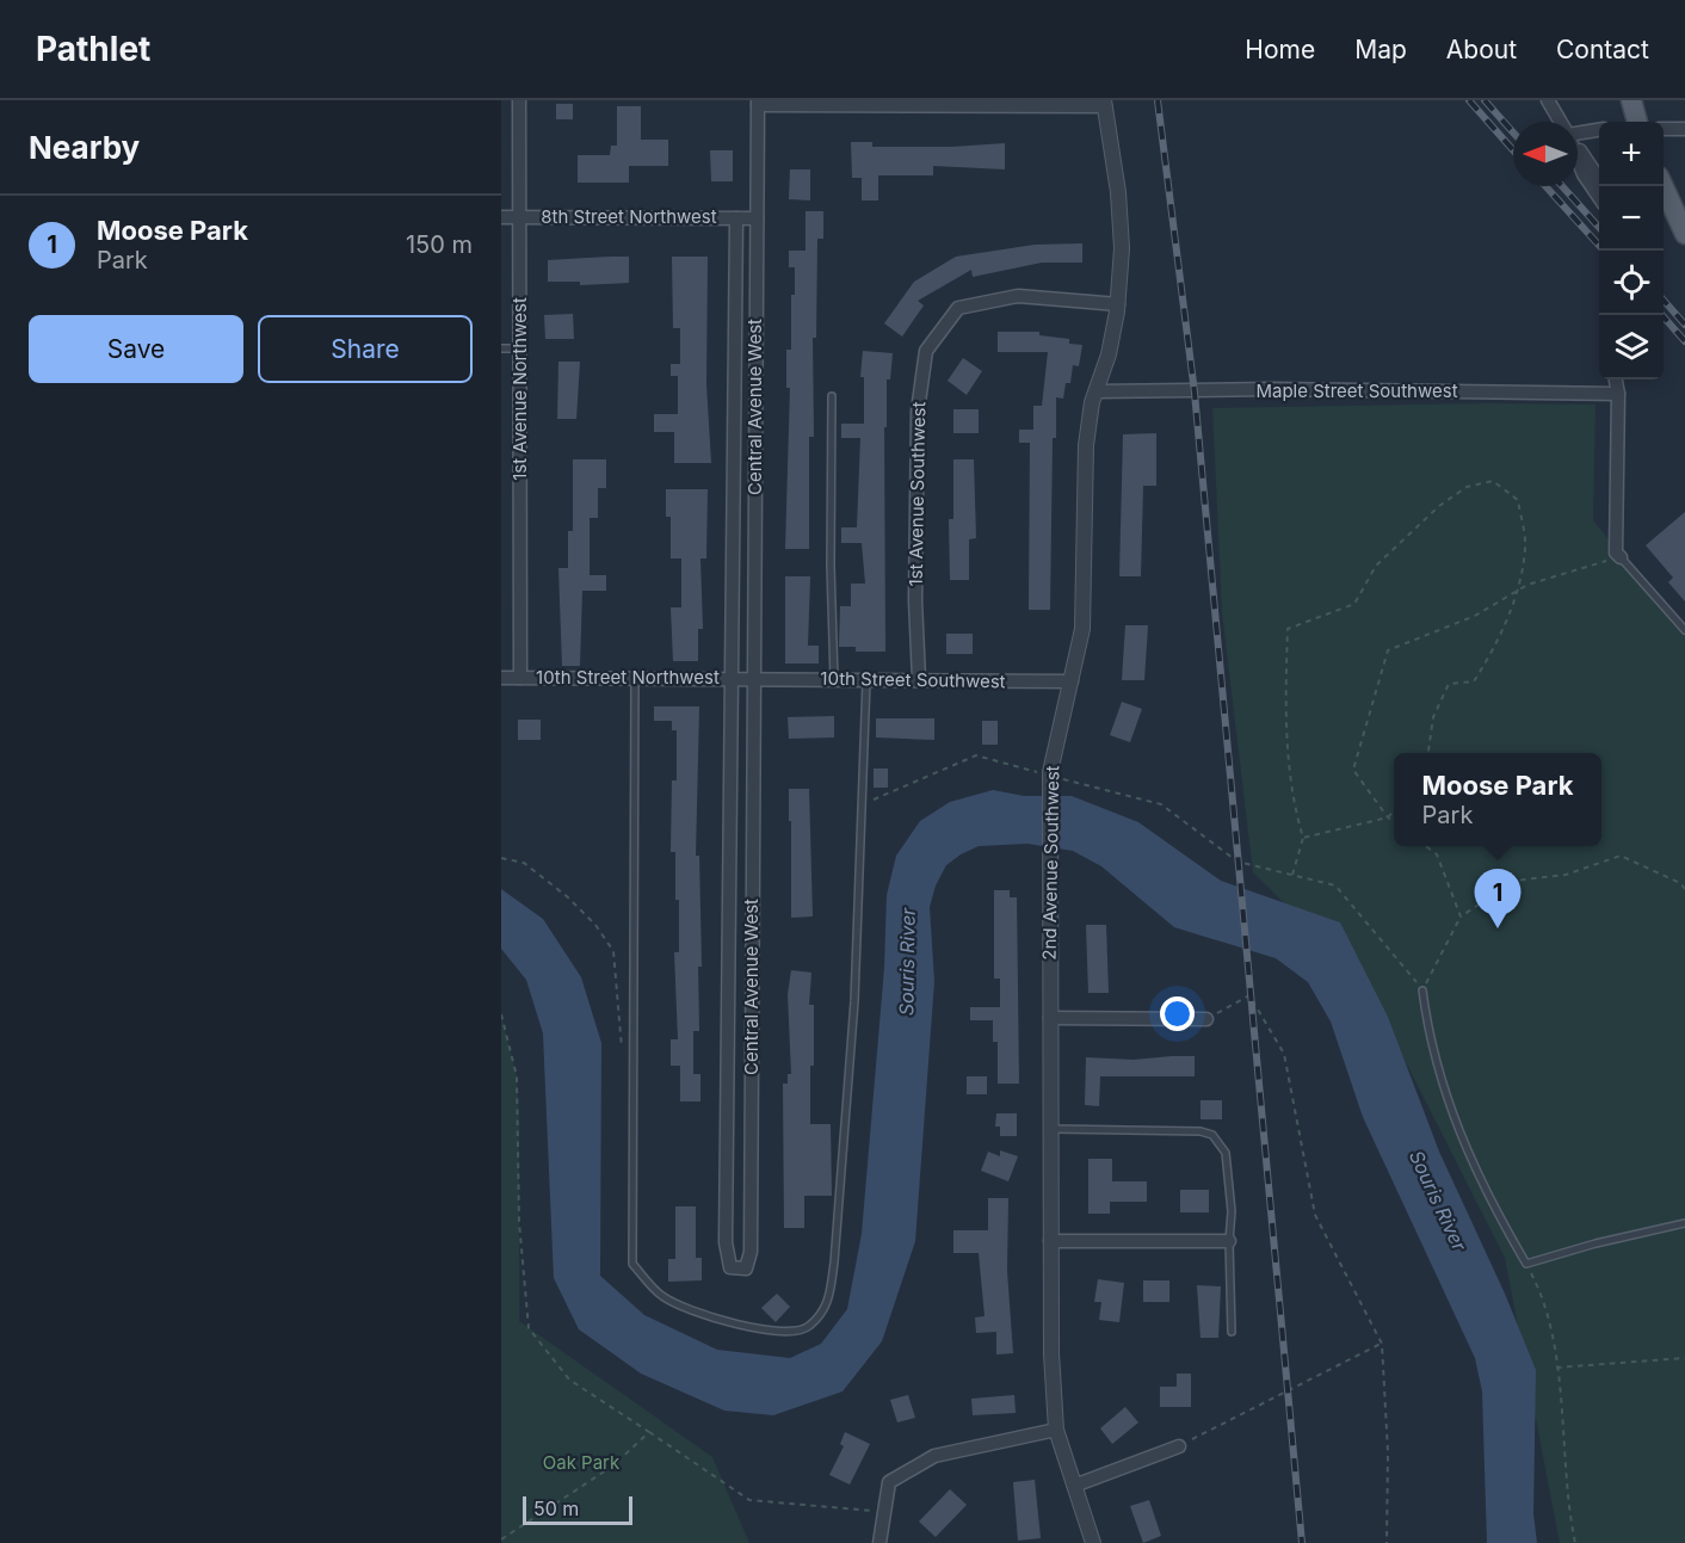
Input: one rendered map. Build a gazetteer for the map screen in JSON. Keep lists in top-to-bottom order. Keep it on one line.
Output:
{"streets":{"street":["8th Street Northwest","1st Avenue Northwest","Maple Street Southwest","Central Avenue West","1st Avenue Southwest","10th Street Northwest","10th Street Southwest","2nd Avenue Southwest"]},"crossings":[["8th Street Northwest","1st Avenue Northwest"],["8th Street Northwest","Central Avenue West"],["1st Avenue Northwest","10th Street Northwest"],["Maple Street Southwest","2nd Avenue Southwest"],["Central Avenue West","10th Street Northwest"],["Central Avenue West","10th Street Southwest"],["1st Avenue Southwest","10th Street Southwest"],["1st Avenue Southwest","2nd Avenue Southwest"],["10th Street Northwest","10th Street Southwest"],["10th Street Southwest","2nd Avenue Southwest"]],"water":["Souris River"],"parks":["Oak Park"],"scale_bar":"50 m","north":"left","page":{"header":"Pathlet","nav":["Home","Map","About","Contact"],"heading":"Nearby","map_buttons":["+","−"],"list":[{"mark":"1","name":"Moose Park","note":"Park","value":"150 m"}],"buttons":["Save","Share"],"popup":["Moose Park","Park"],"pins":"1","scale":"50 m"}}
